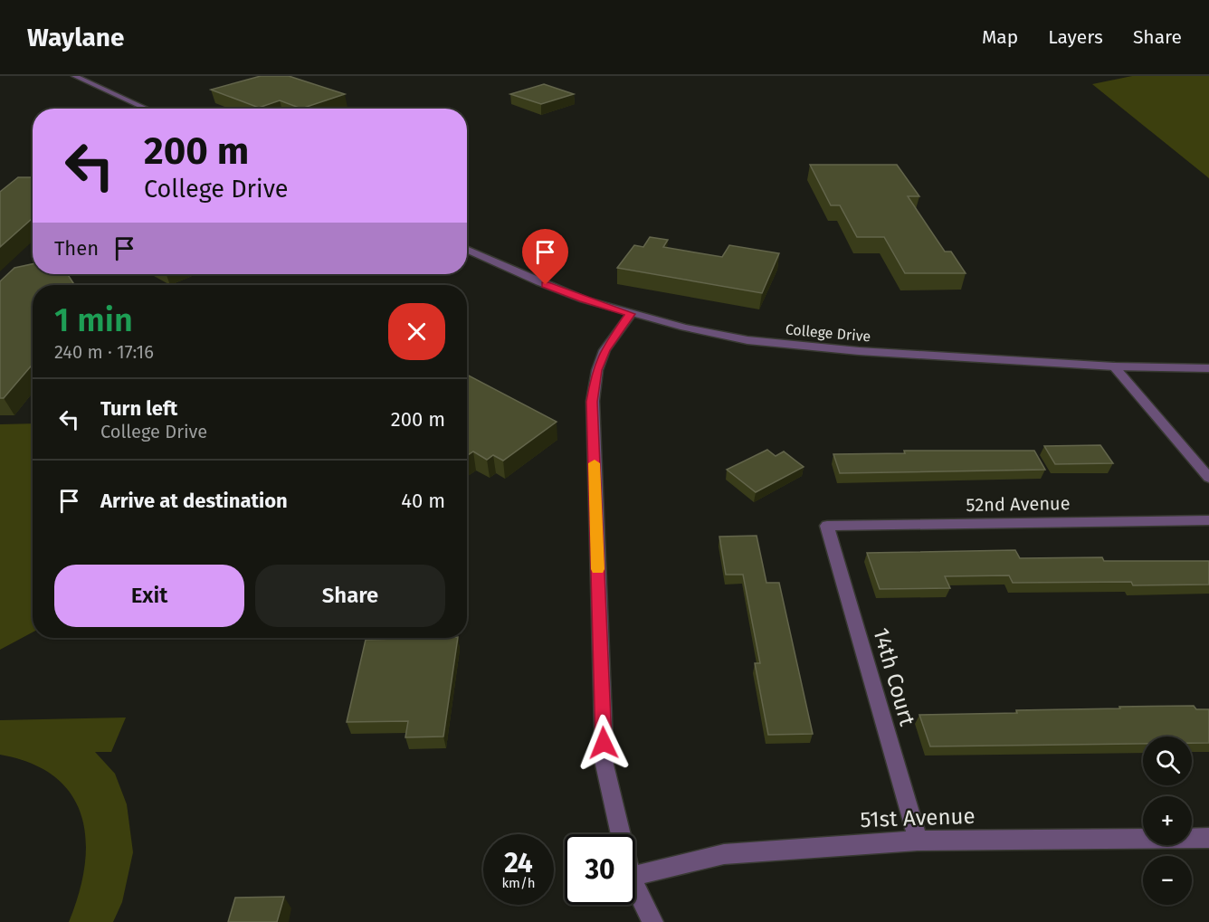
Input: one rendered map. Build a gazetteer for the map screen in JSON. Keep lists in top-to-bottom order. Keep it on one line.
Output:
{"streets":{"street":["College Drive","52nd Avenue","14th Court","51st Avenue"]},"crossings":[["52nd Avenue","14th Court"],["14th Court","51st Avenue"]],"page":{"header":"Waylane","nav":["Map","Layers","Share"],"turn":["200 m","College Drive"],"then":"Then","heading":["1 min","240 m · 17:16"],"list":[{"name":"Turn left","note":"College Drive","value":"200 m"},{"name":"Arrive at destination","value":"40 m"}],"buttons":["Exit","Share"],"map_buttons":["+","−"],"speed":"24 km/h","limit":"30"}}
